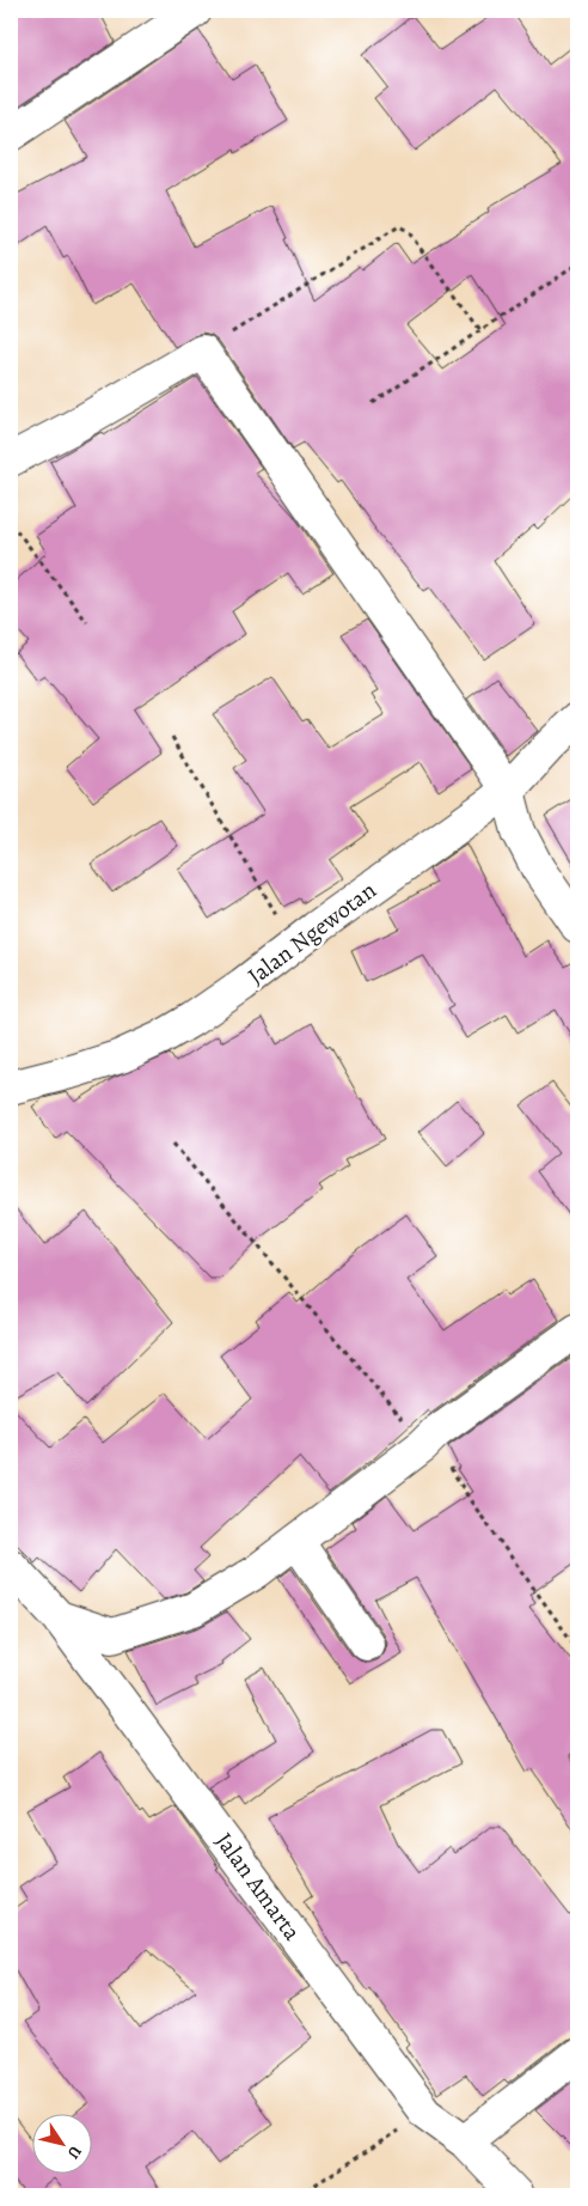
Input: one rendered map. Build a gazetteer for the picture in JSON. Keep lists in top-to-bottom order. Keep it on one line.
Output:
{"streets":{"street":["Jalan Ngewotan","Jalan Amarta"]},"north":"bottom right"}
